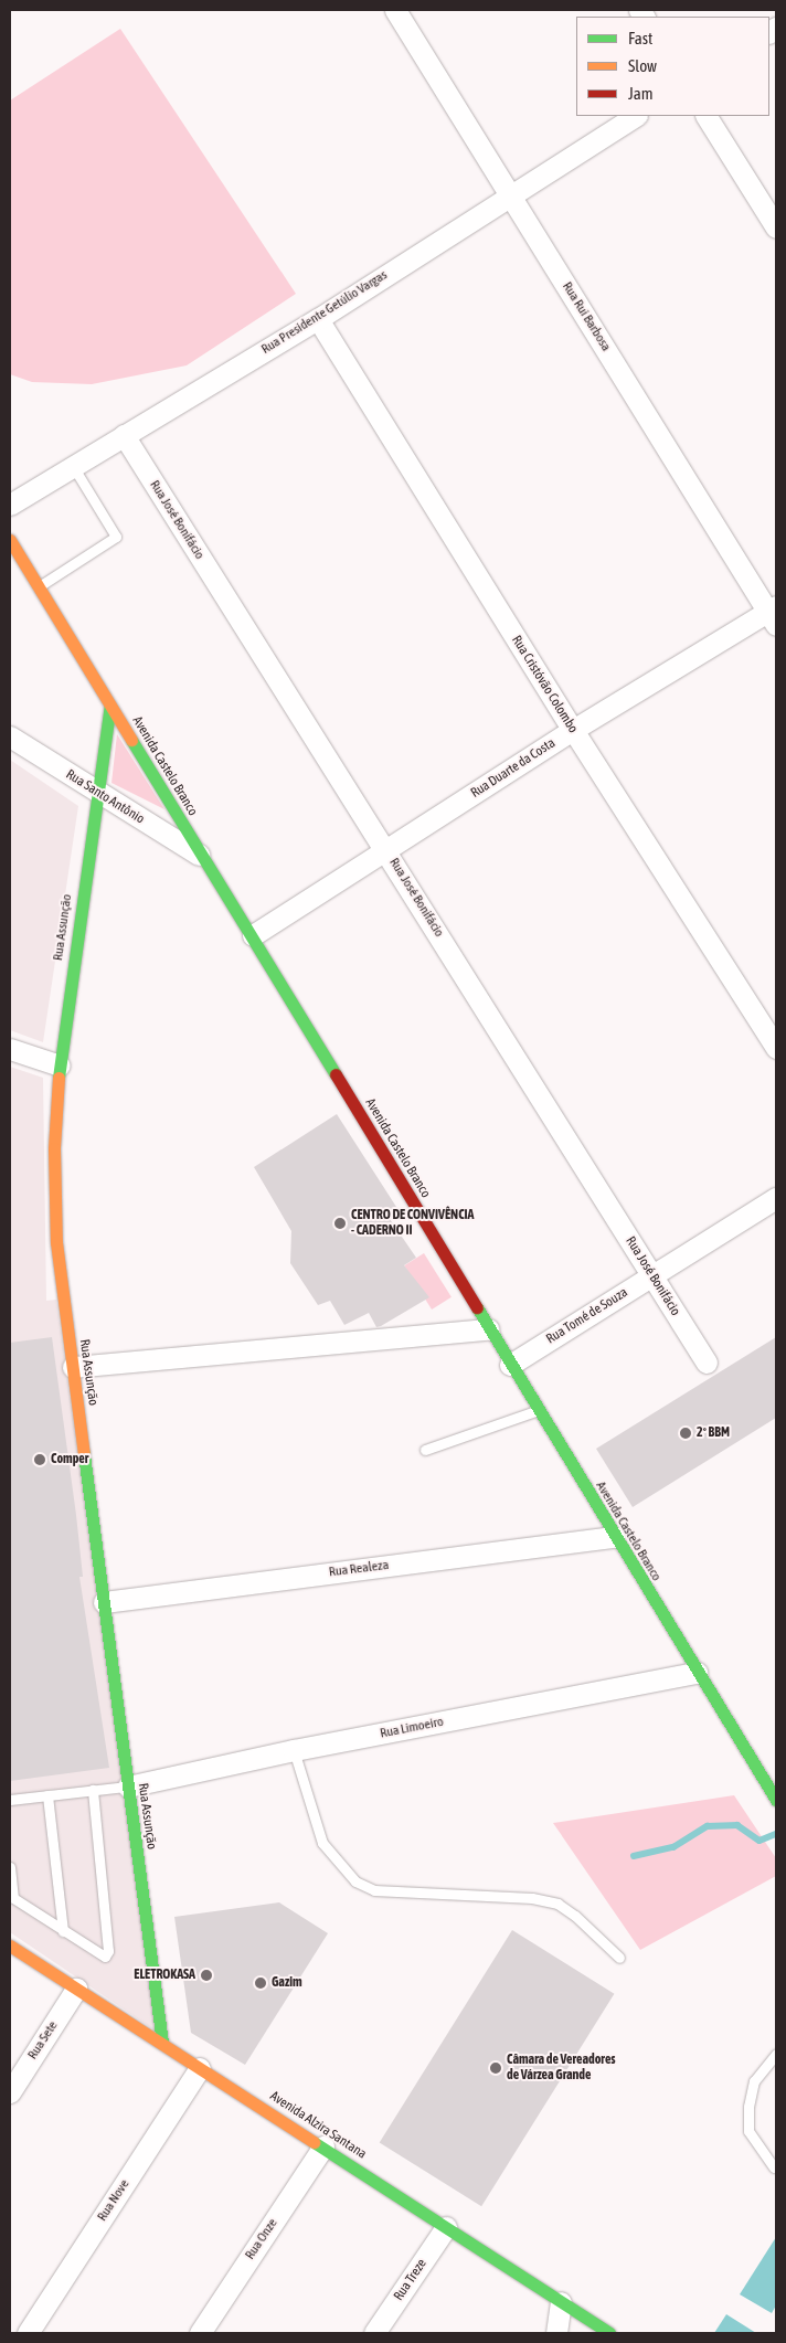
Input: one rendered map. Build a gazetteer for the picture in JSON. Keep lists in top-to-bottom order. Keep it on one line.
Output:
{"streets":{"street":["Rua Presidente Getúlio Vargas","Rua Rui Barbosa","Rua José Bonifácio","Rua Cristóvão Colombo","Avenida Castelo Branco","Rua Duarte da Costa","Rua Santo Antônio","Rua Assunção","Rua Tomé de Souza","Rua Realeza","Rua Limoeiro","Rua Sete","Avenida Alzira Santana","Rua Nove","Rua Onze","Rua Treze"]},"crossings":[["Rua Presidente Getúlio Vargas","Rua Rui Barbosa"],["Rua Presidente Getúlio Vargas","Rua José Bonifácio"],["Rua Presidente Getúlio Vargas","Rua Cristóvão Colombo"],["Rua Rui Barbosa","Rua Duarte da Costa"],["Rua José Bonifácio","Rua Duarte da Costa"],["Rua José Bonifácio","Rua Tomé de Souza"],["Rua Cristóvão Colombo","Rua Duarte da Costa"],["Avenida Castelo Branco","Rua Duarte da Costa"],["Avenida Castelo Branco","Rua Santo Antônio"],["Avenida Castelo Branco","Rua Assunção"],["Avenida Castelo Branco","Rua Tomé de Souza"],["Avenida Castelo Branco","Rua Realeza"],["Avenida Castelo Branco","Rua Limoeiro"],["Rua Santo Antônio","Rua Assunção"],["Rua Assunção","Rua Realeza"],["Rua Assunção","Rua Limoeiro"],["Rua Assunção","Avenida Alzira Santana"],["Rua Sete","Avenida Alzira Santana"],["Avenida Alzira Santana","Rua Nove"],["Avenida Alzira Santana","Rua Onze"],["Avenida Alzira Santana","Rua Treze"]],"places":["CENTRO DE CONVIVÊNCIA - CADERNO II","2º BBM","Comper","ELETROKASA","Gazim","Câmara de Vereadores de Várzea Grande"],"legend":["Fast","Slow","Jam"]}
